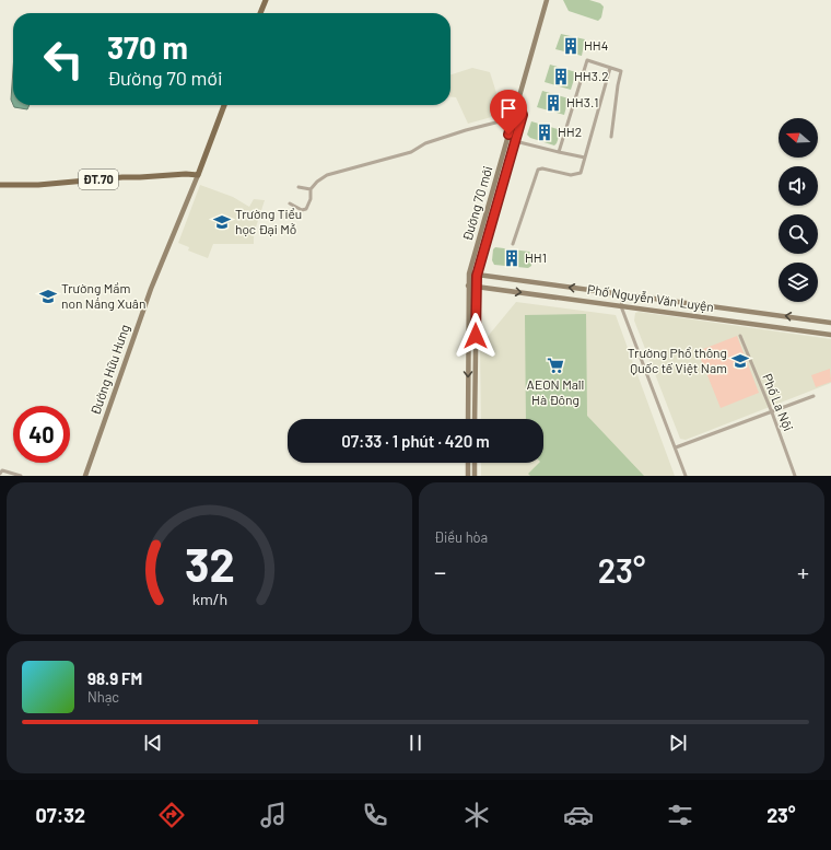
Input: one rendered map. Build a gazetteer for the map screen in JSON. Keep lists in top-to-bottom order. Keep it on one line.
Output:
{"streets":{"main road":["ĐT.70","Đường 70 mới","Phố Nguyễn Văn Luyện","Đường Hữu Hưng"],"street":["Phố La Nội"]},"crossings":[["ĐT.70","Đường Hữu Hưng"],["Đường 70 mới","Phố Nguyễn Văn Luyện"]],"places":{"building":["HH4","HH3.2","HH3.1","HH2","HH1"],"school or university":["Trường Tiểu học Đại Mỗ","Trường Mầm non Nắng Xuân","Trường Phổ thông Quốc tế Việt Nam"],"supermarket":["AEON Mall Hà Đông"]},"north":"left","page":{"turn":["370 m","Đường 70 mới"],"limit":"40","trip":"07:33 · 1 phút · 420 m","tile":"Điều hòa","heat":["−","23°","+"],"song":["98.9 FM","Nhạc"],"tabs":["07:32","23°"],"gauge":["32","km/h"]}}
